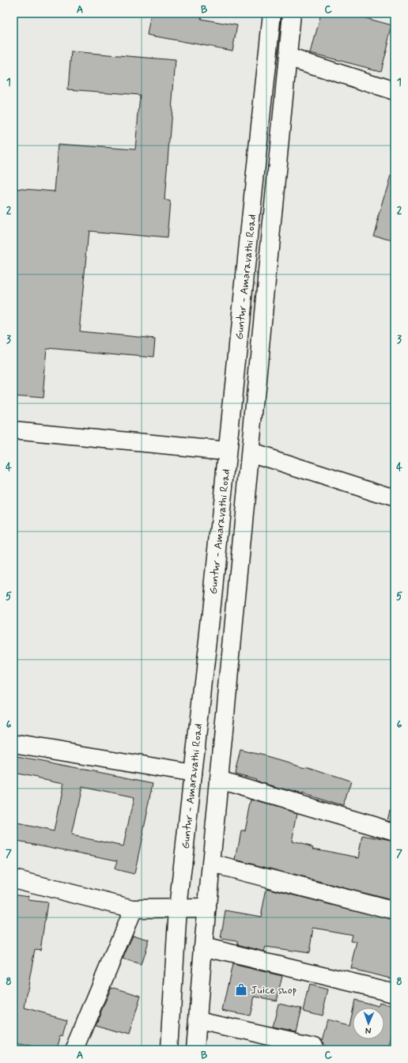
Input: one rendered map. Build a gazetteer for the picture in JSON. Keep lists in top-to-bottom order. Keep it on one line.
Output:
{"streets":{"main road":["Guntur - Amaravathi Road"]},"places":{"shop":["Juice shop"]},"north":"bottom","grid":{"columns":["A","B","C"],"rows":["1","2","3","4","5","6","7","8"]}}
